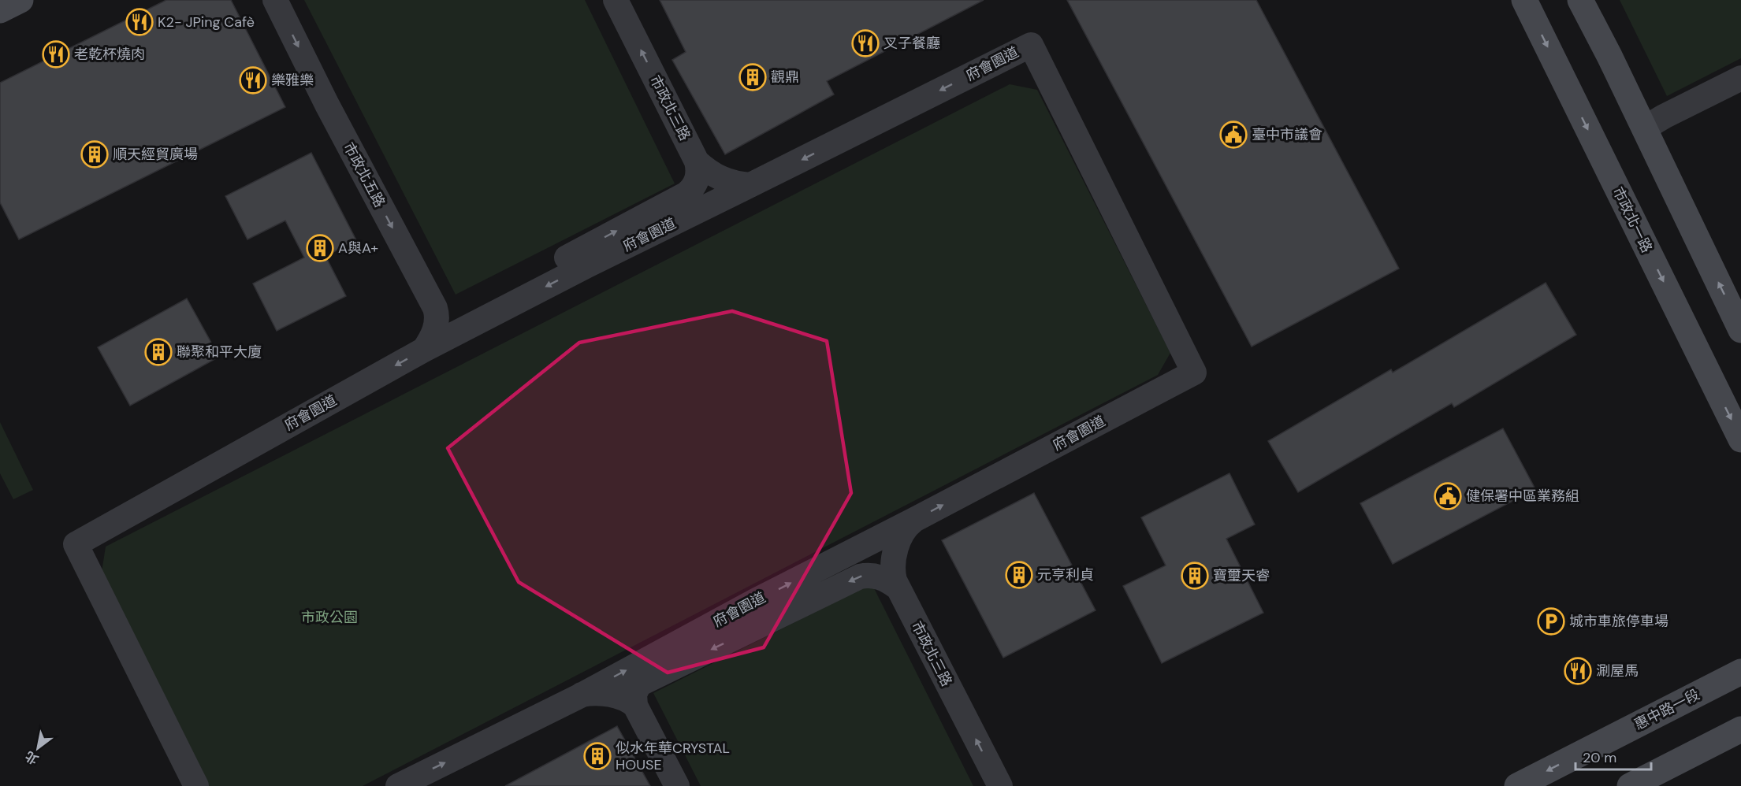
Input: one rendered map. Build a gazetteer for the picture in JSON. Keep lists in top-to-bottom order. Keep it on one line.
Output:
{"streets":{"street":["府會園道","市政北三路","市政北五路","市政北一路","惠中路一段"]},"crossings":[["府會園道","市政北三路"]],"one_way":["市政北三路","市政北五路"],"parks":["市政公園"],"places":{"restaurant":["K2- JPing Cafè","叉子餐廳","老乾杯燒肉","樂雅樂","涮屋馬"],"building":["觀鼎","順天經貿廣場","A與A+","聯聚和平大廈","元亨利貞","寶璽天睿","似水年華CRYSTAL HOUSE"],"public building":["臺中市議會","健保署中區業務組"],"parking":["城市車旅停車場"]},"scale_bar":"20 m","north":"bottom left"}
